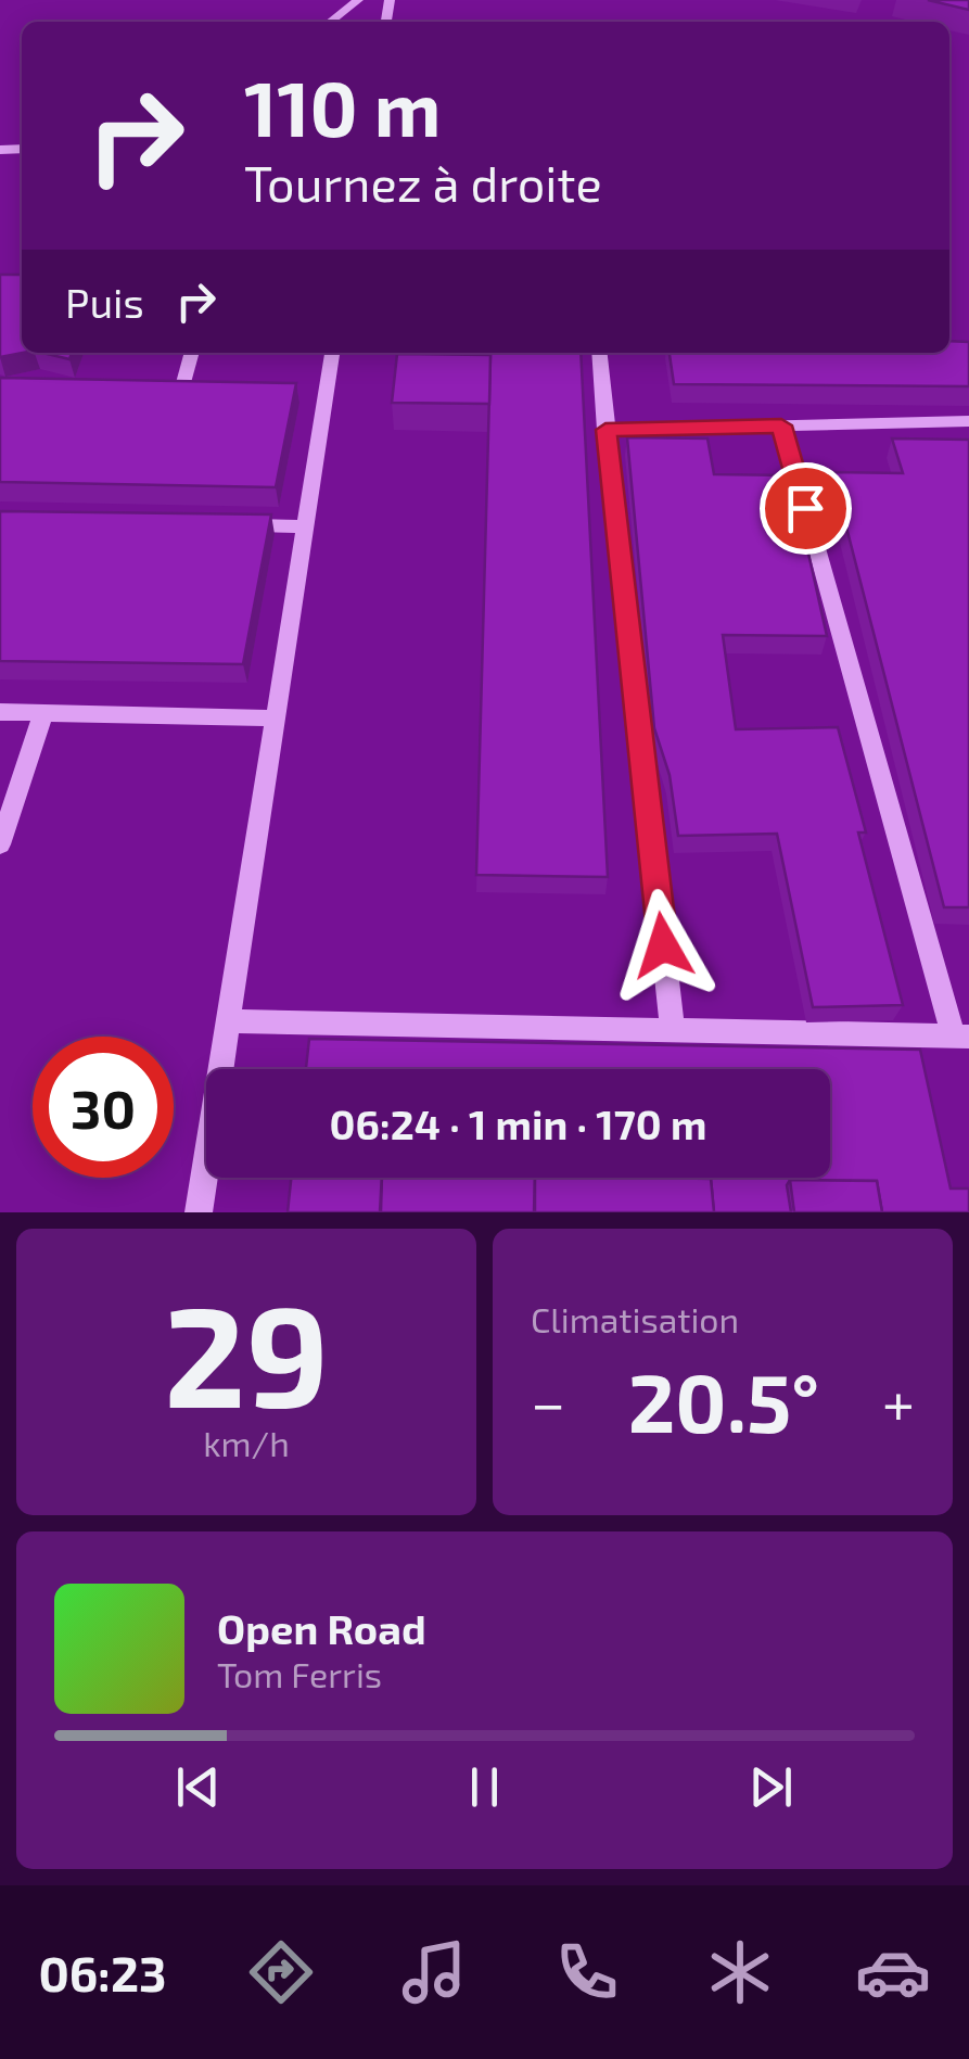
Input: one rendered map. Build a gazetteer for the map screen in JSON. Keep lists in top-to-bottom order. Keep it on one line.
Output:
{"page":{"turn":["110 m","Tournez à droite"],"then":"Puis","limit":"30","trip":"06:24 · 1 min · 170 m","tile":[["29","km/h"],"Climatisation"],"heat":["−","20.5°","+"],"song":["Open Road","Tom Ferris"],"tabs":"06:23"}}
